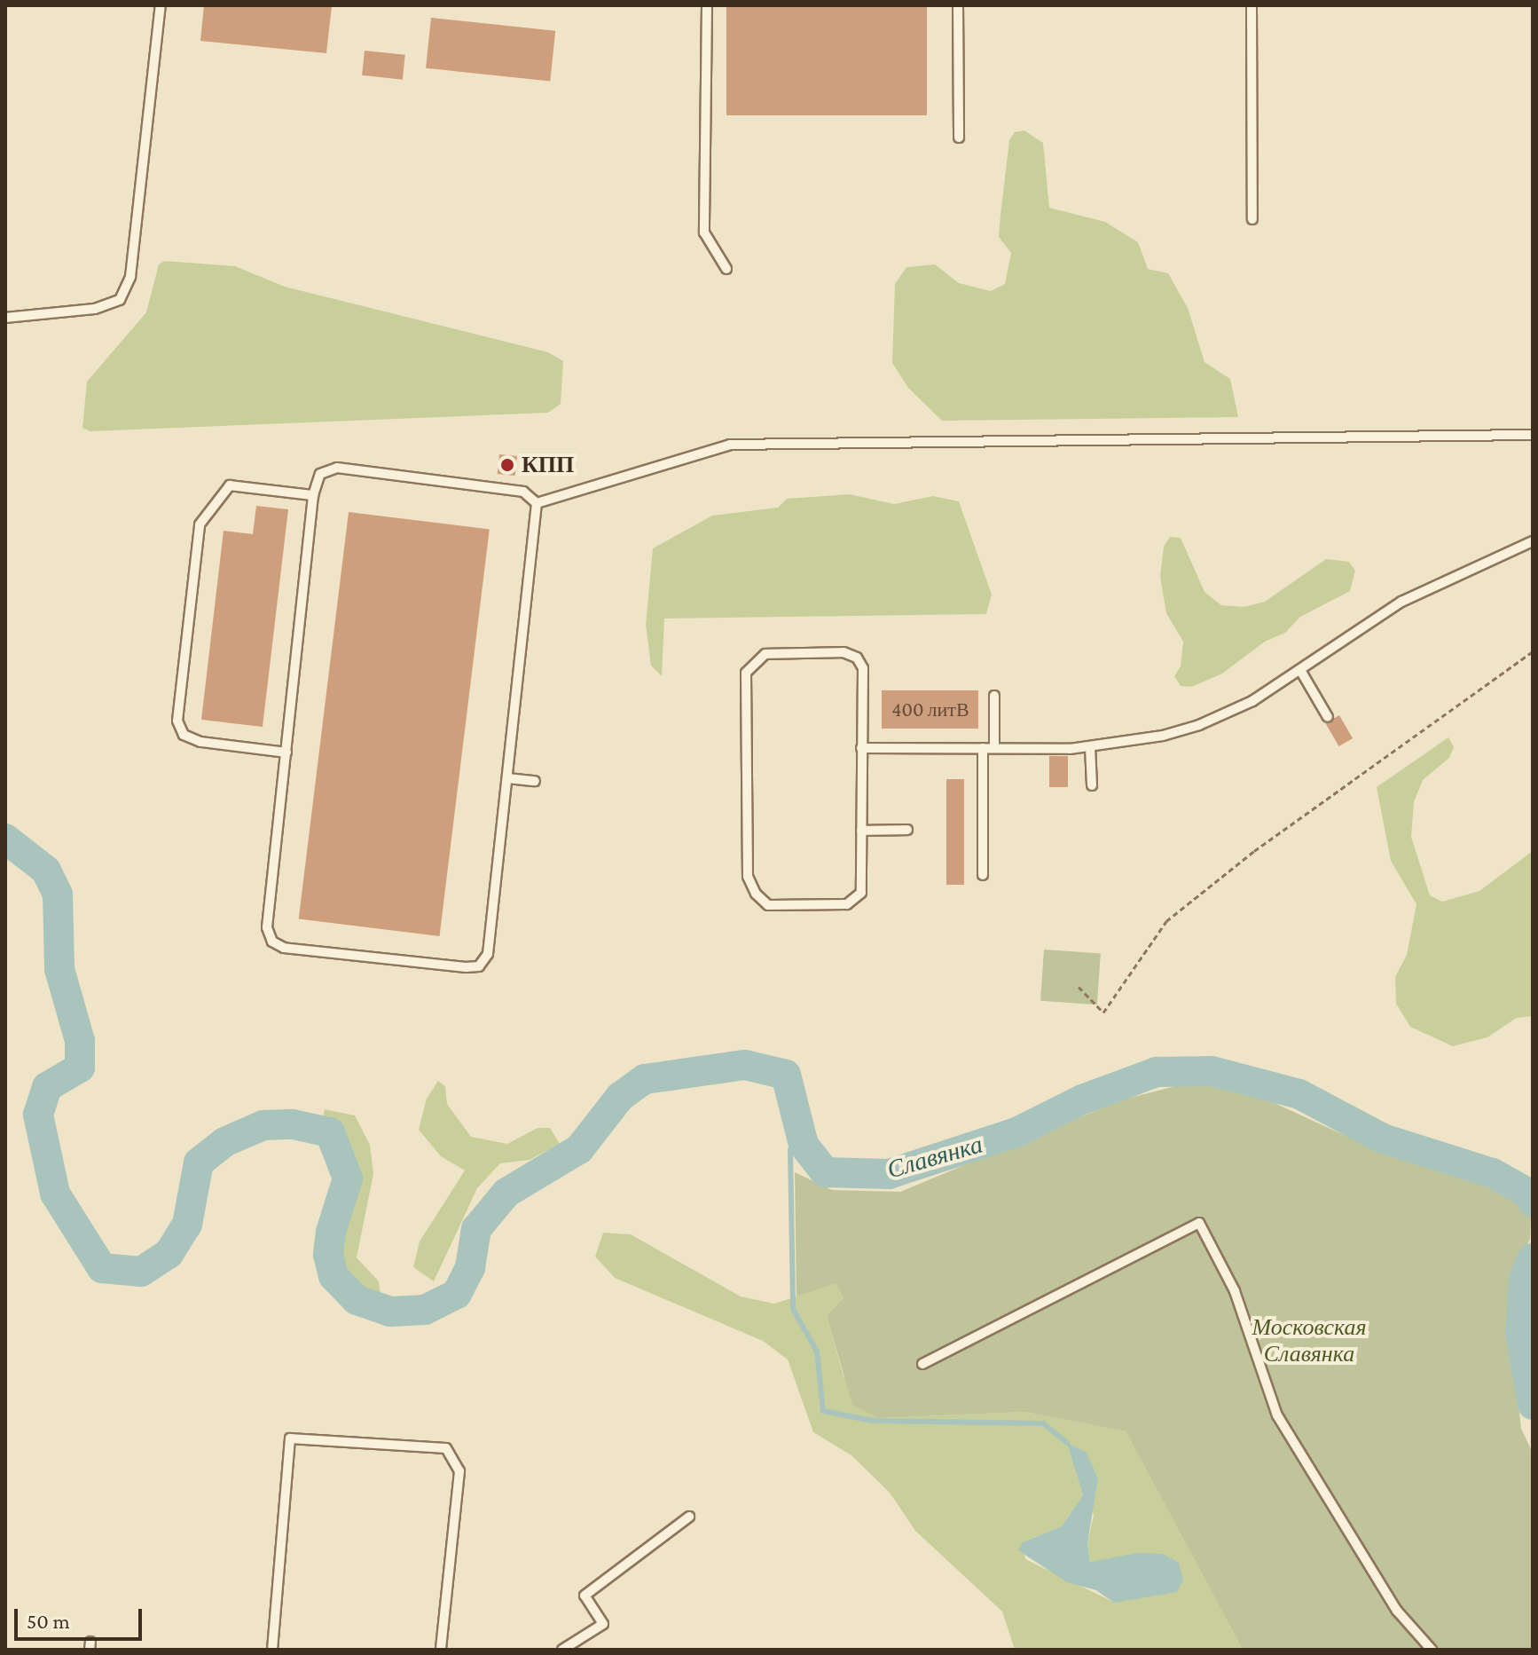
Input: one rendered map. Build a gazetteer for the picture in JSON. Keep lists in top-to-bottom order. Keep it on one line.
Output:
{"water":["Славянка"],"parks":["Московская Славянка"],"places":["КПП"],"house_numbers":["400 литВ"],"scale_bar":"50 m"}
